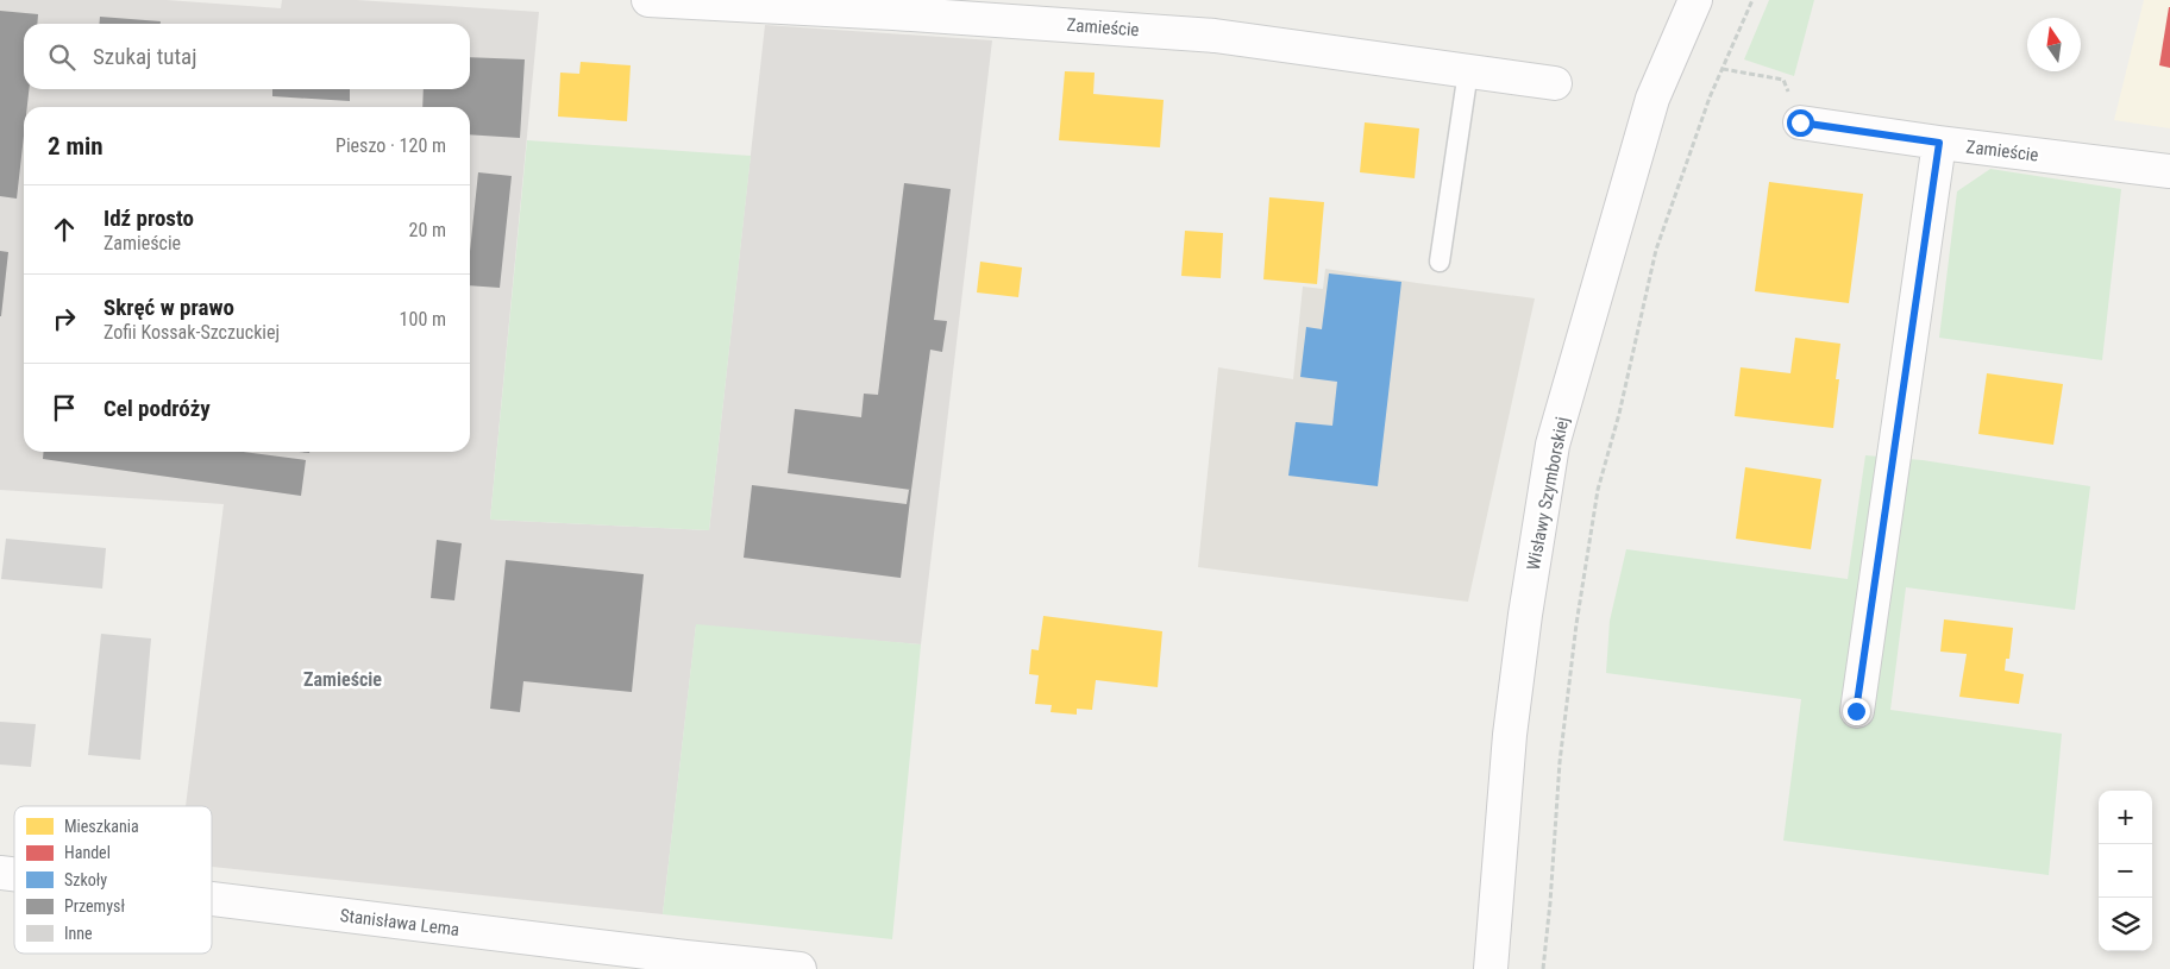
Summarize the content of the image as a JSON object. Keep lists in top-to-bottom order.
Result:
{
  "streets": {
    "street": ["Zamieście", "Wisławy Szymborskiej", "Stanisława Lema"]
  },
  "districts": ["Zamieście"],
  "legend": [
    "Mieszkania",
    "Handel",
    "Szkoły",
    "Przemysł",
    "Inne"
  ],
  "north": "top",
  "page": {
    "search": "Szukaj tutaj",
    "heading": ["2 min", "Pieszo · 120 m"],
    "list": [
      ["Idź prosto", "Zamieście", "20 m"],
      ["Skręć w prawo", "Zofii Kossak-Szczuckiej", "100 m"],
      "Cel podróży"
    ],
    "map_buttons": ["+", "−"]
  }
}
